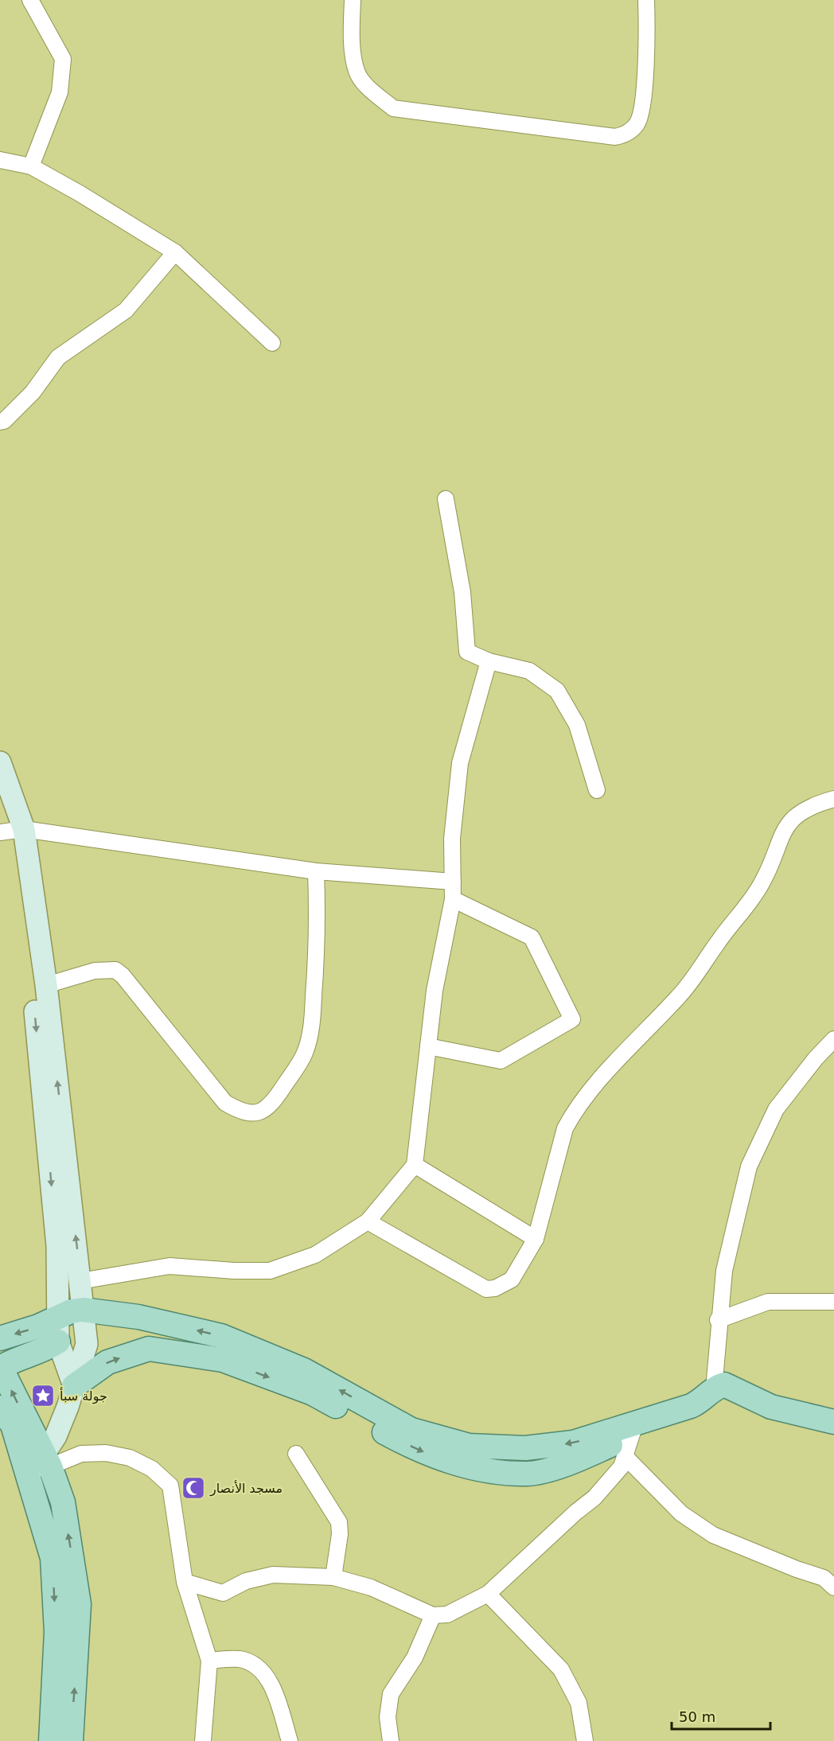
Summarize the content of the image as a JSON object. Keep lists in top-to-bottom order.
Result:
{
  "places": {
    "place": ["جولة سبأ"],
    "mosque": ["مسجد الأنصار"]
  },
  "scale_bar": "50 m"
}
